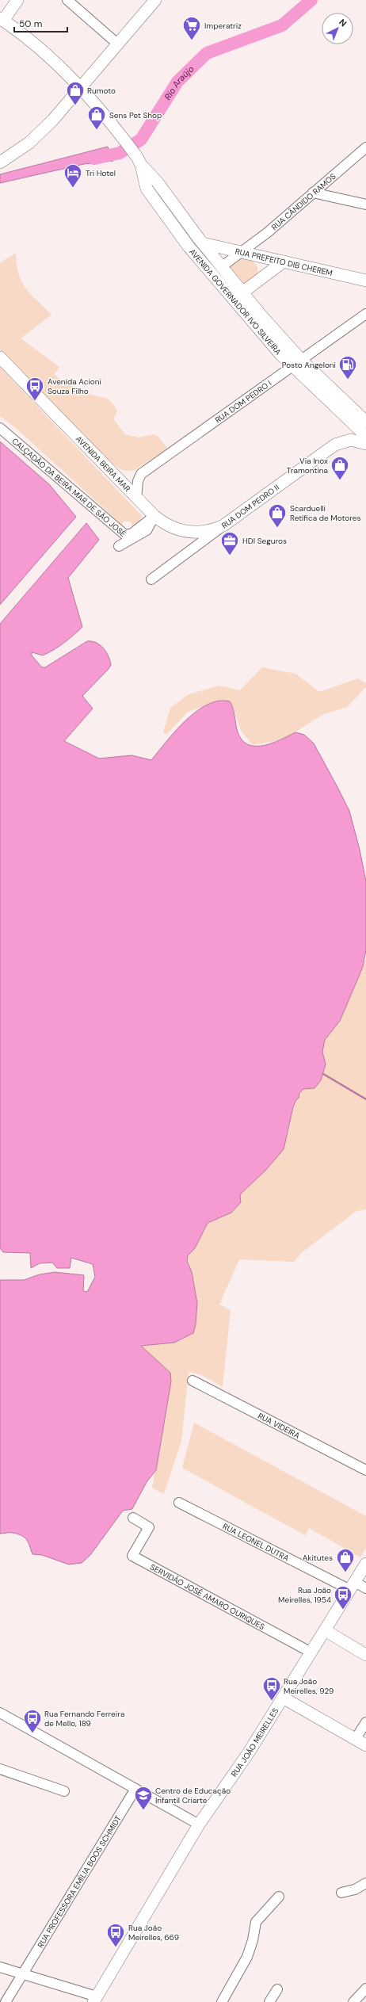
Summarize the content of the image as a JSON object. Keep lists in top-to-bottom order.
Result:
{
  "streets": {
    "main road": [
      "RUA PREFEITO DIB CHEREM",
      "AVENIDA GOVERNADOR IVO SILVEIRA",
      "AVENIDA BEIRA MAR",
      "RUA DOM PEDRO II",
      "RUA JOÃO MEIRELLES"
    ],
    "street": [
      "RUA CÂNDIDO RAMOS",
      "RUA DOM PEDRO I",
      "CALÇADÃO DA BEIRA MAR DE SÃO JOSÉ",
      "RUA VIDEIRA",
      "RUA LEONEL DUTRA",
      "SERVIDÃO JOSÉ AMARO OURIQUES",
      "RUA PROFESSORA EMÍLIA BOOS SCHMIDT"
    ]
  },
  "crossings": [
    ["RUA CÂNDIDO RAMOS", "RUA PREFEITO DIB CHEREM"],
    ["RUA CÂNDIDO RAMOS", "AVENIDA GOVERNADOR IVO SILVEIRA"],
    ["RUA PREFEITO DIB CHEREM", "AVENIDA GOVERNADOR IVO SILVEIRA"],
    ["AVENIDA GOVERNADOR IVO SILVEIRA", "RUA DOM PEDRO I"],
    ["RUA DOM PEDRO I", "AVENIDA BEIRA MAR"],
    ["AVENIDA BEIRA MAR", "CALÇADÃO DA BEIRA MAR DE SÃO JOSÉ"],
    ["AVENIDA BEIRA MAR", "RUA DOM PEDRO II"],
    ["RUA LEONEL DUTRA", "RUA JOÃO MEIRELLES"],
    ["SERVIDÃO JOSÉ AMARO OURIQUES", "RUA JOÃO MEIRELLES"]
  ],
  "water": ["Rio Araújo"],
  "places": {
    "supermarket": ["Imperatriz"],
    "shop": [
      "Rumoto",
      "Sens Pet Shop",
      "Via Inox Tramontina",
      "Scarduelli Retífica de Motores",
      "Akitutes"
    ],
    "hotel": ["Tri Hotel"],
    "fuel station": ["Posto Angeloni"],
    "bus stop": [
      "Avenida Acioni Souza Filho",
      "Rua João Meirelles, 1954",
      "Rua João Meirelles, 929",
      "Rua Fernando Ferreira de Mello, 189",
      "Rua João Meirelles, 669"
    ],
    "office": ["HDI Seguros"],
    "school or university": ["Centro de Educação Infantil Criarte"]
  },
  "scale_bar": "50 m",
  "north": "top right"
}
